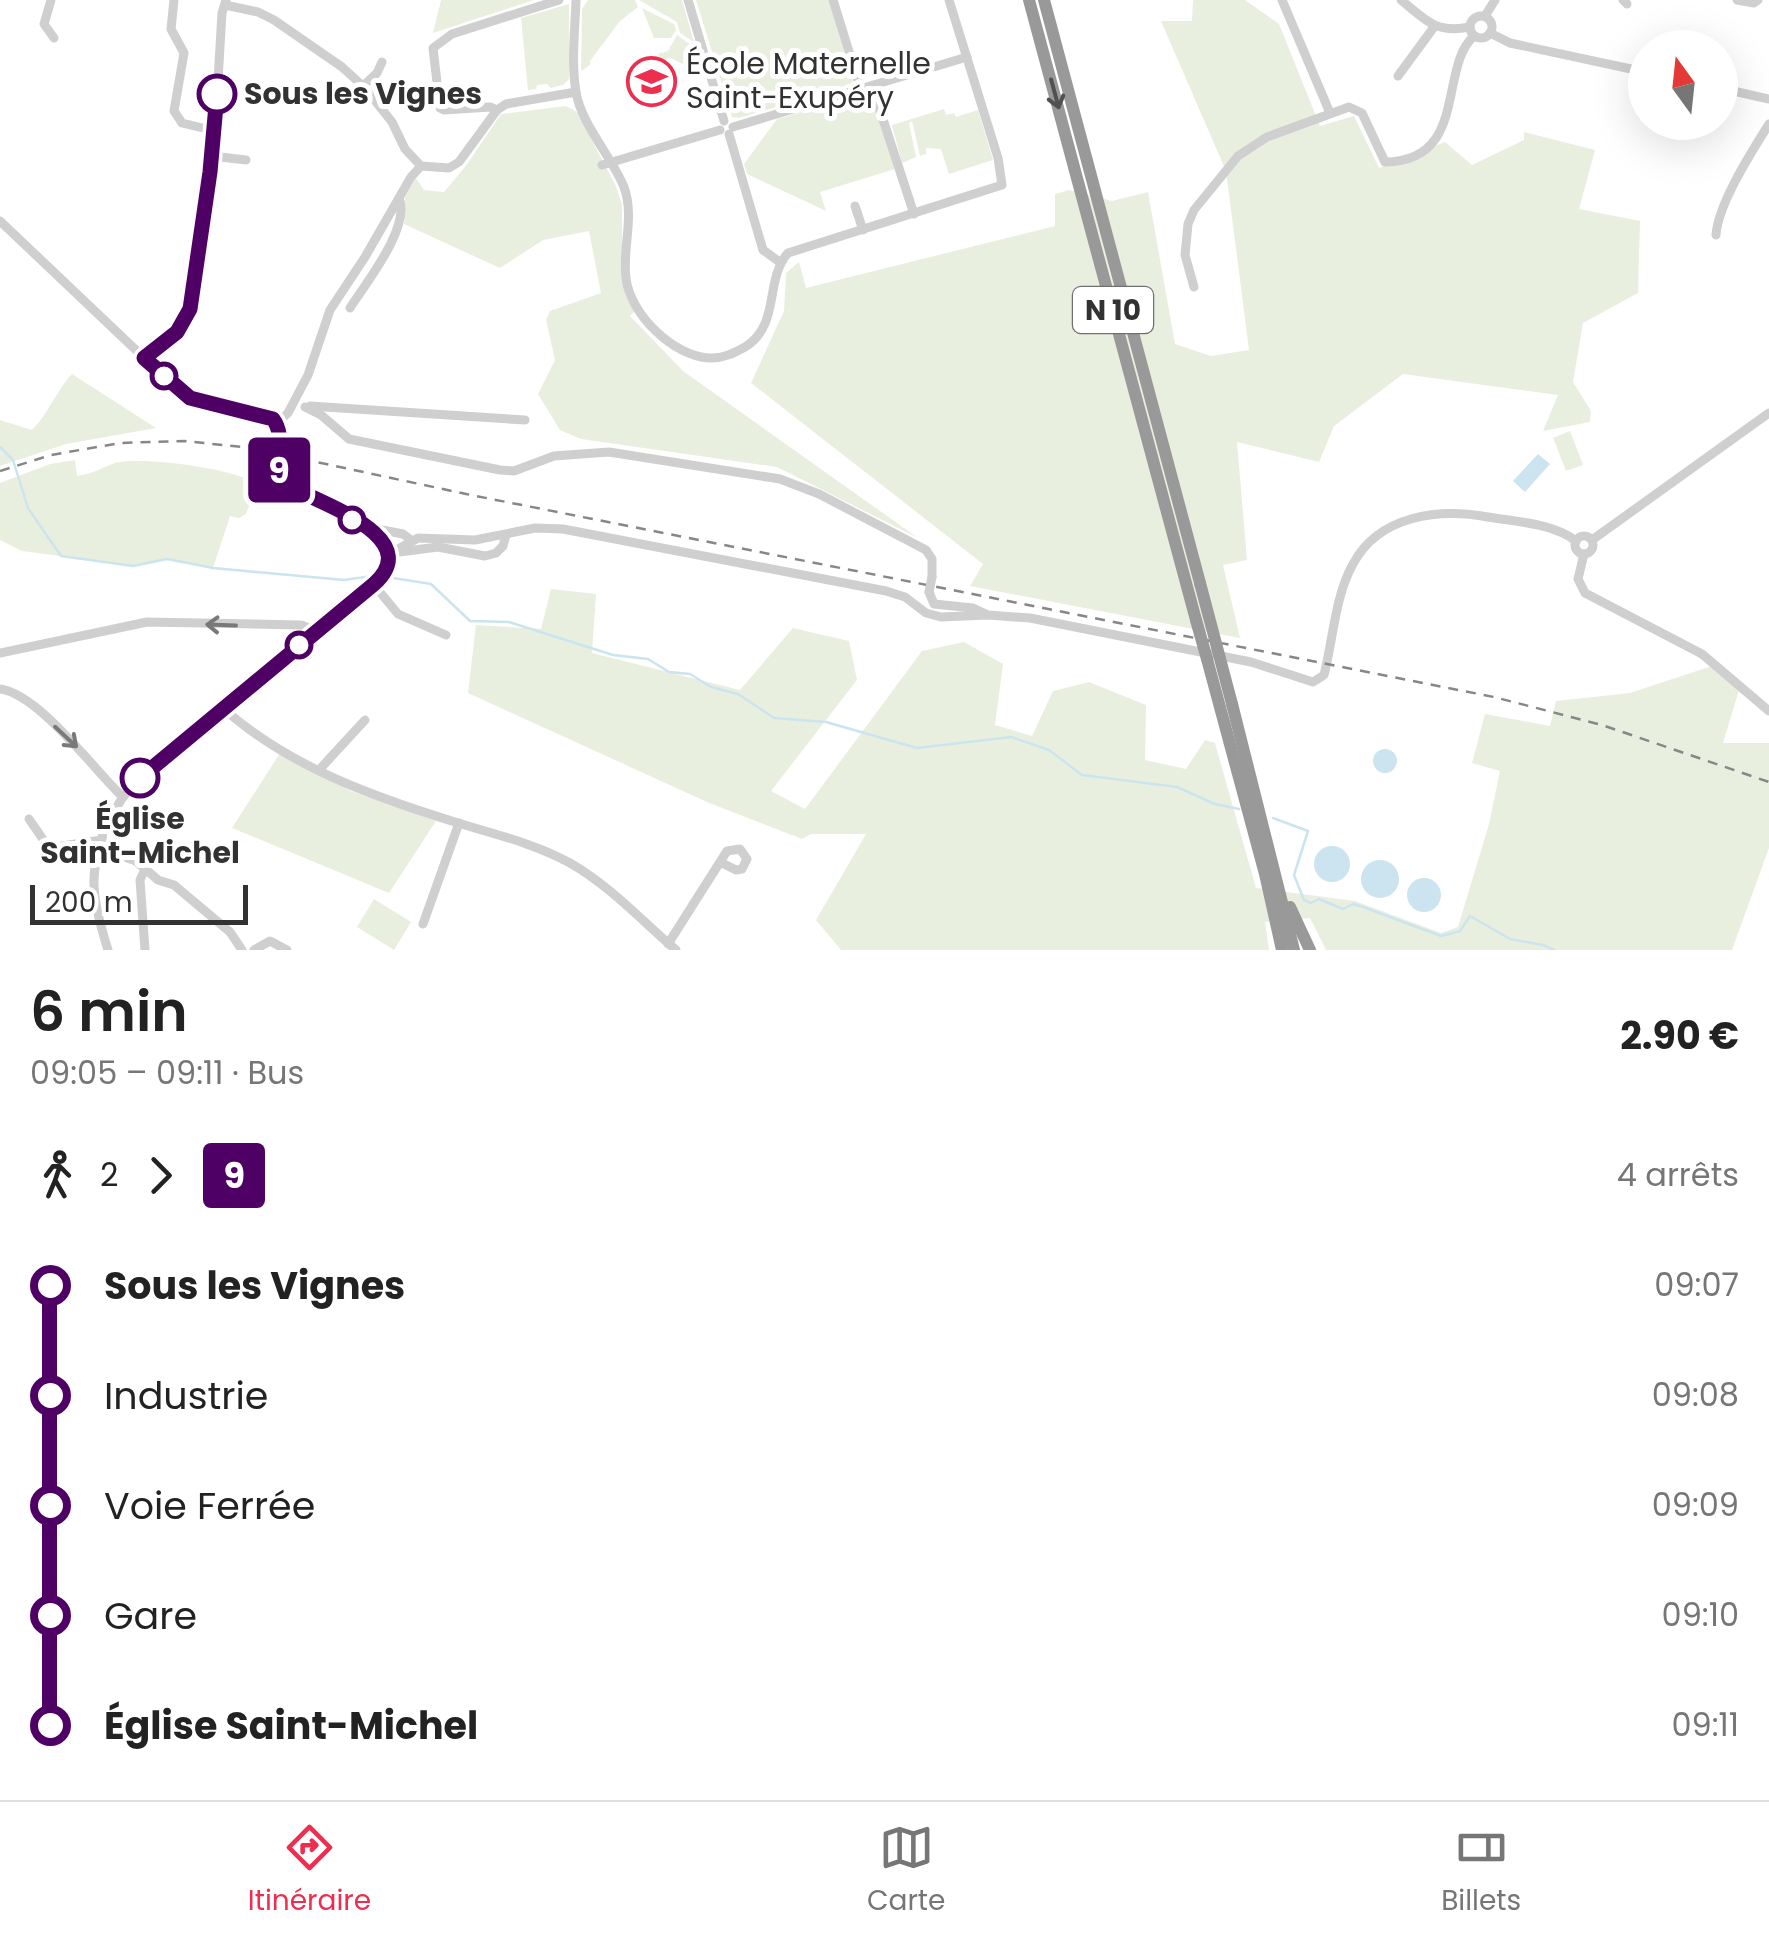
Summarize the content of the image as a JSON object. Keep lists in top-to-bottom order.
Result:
{
  "streets": {
    "highway": ["N 10"]
  },
  "places": {
    "school or university": ["École Maternelle Saint-Exupéry"],
    "other": ["Sous les Vignes", "Église Saint-Michel"]
  },
  "lines": ["bus line 9"],
  "scale_bar": "200 m",
  "north": "top",
  "page": {
    "on_map": "9",
    "scale": "200 m",
    "heading": ["6 min", "09:05 – 09:11 · Bus", "2.90 €"],
    "legs": ["2", "9", "4 arrêts"],
    "list": [
      {
        "name": "Sous les Vignes",
        "value": "09:07"
      },
      {
        "name": "Industrie",
        "value": "09:08"
      },
      {
        "name": "Voie Ferrée",
        "value": "09:09"
      },
      {
        "name": "Gare",
        "value": "09:10"
      },
      {
        "name": "Église Saint-Michel",
        "value": "09:11"
      }
    ],
    "tabs": ["Itinéraire", "Carte", "Billets"]
  }
}
